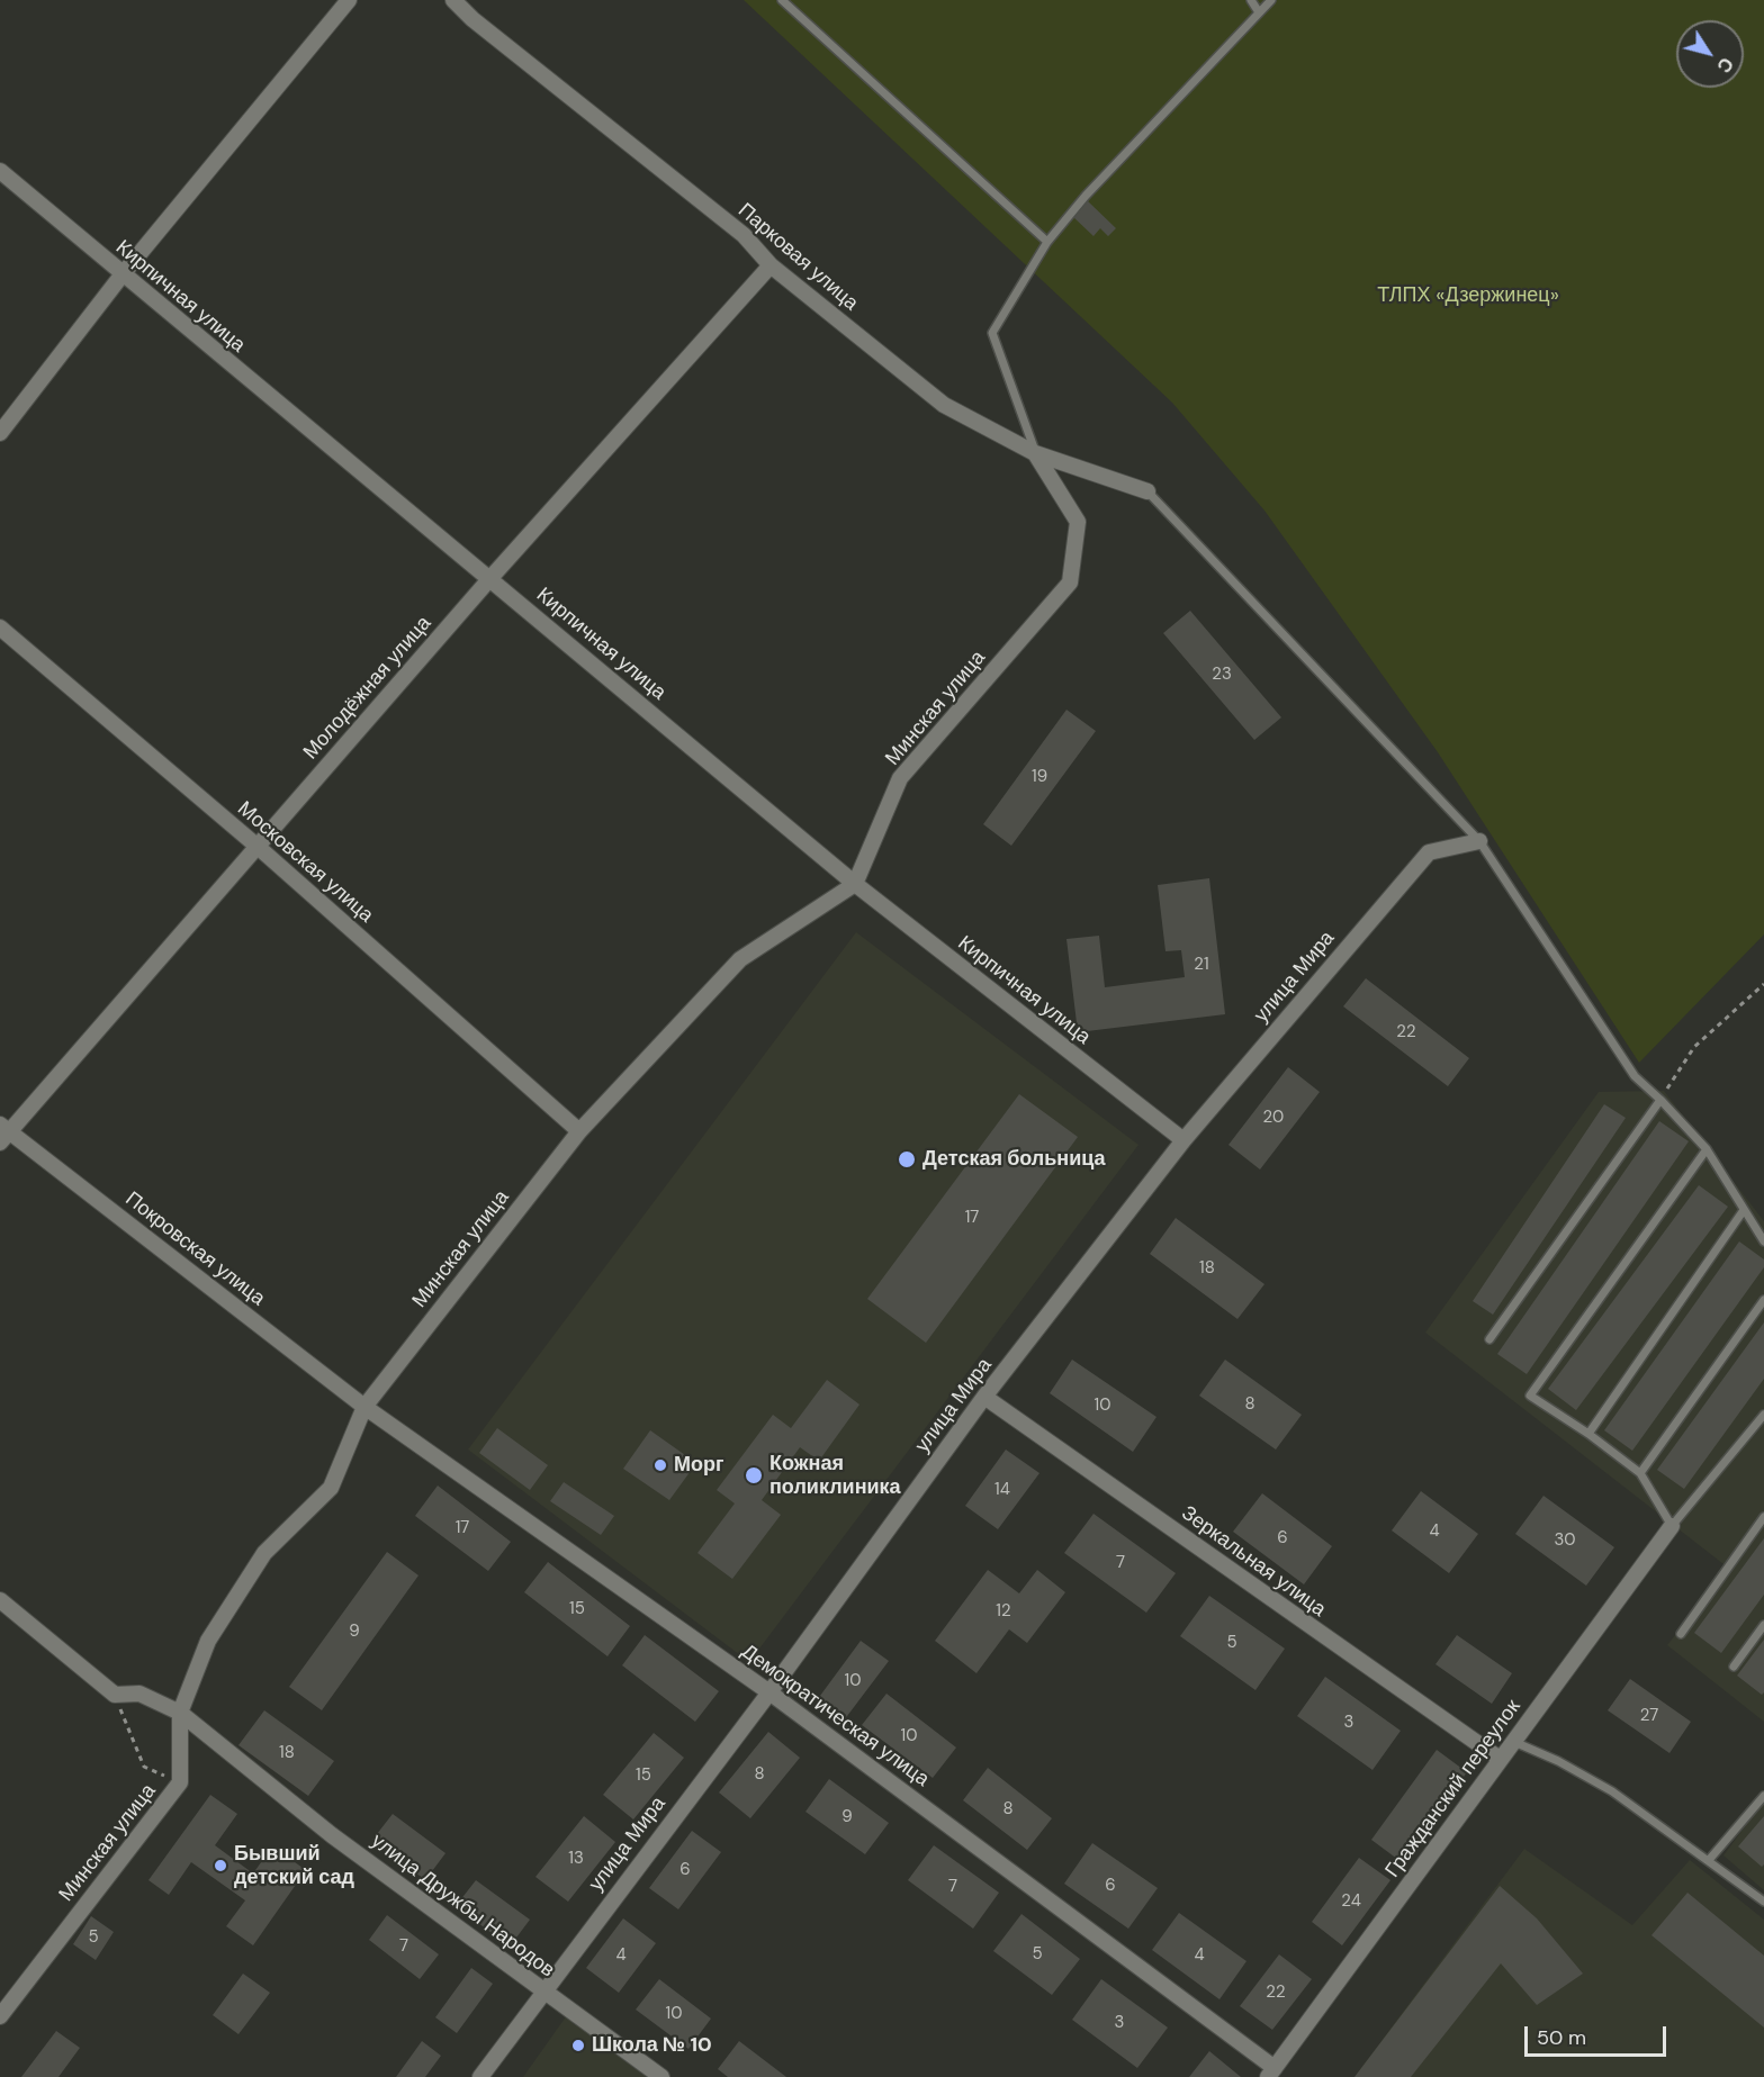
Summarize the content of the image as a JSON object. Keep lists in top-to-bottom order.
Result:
{
  "streets": {
    "street": [
      "Парковая улица",
      "Кирпичная улица",
      "Молодёжная улица",
      "Минская улица",
      "Московская улица",
      "улица Мира",
      "Покровская улица",
      "Зеркальная улица",
      "Демократическая улица",
      "Гражданский переулок",
      "улица Дружбы Народов"
    ]
  },
  "crossings": [
    ["Парковая улица", "Молодёжная улица"],
    ["Парковая улица", "Минская улица"],
    ["Кирпичная улица", "Молодёжная улица"],
    ["Кирпичная улица", "Минская улица"],
    ["Кирпичная улица", "улица Мира"],
    ["Молодёжная улица", "Московская улица"],
    ["Молодёжная улица", "Покровская улица"],
    ["Минская улица", "Московская улица"],
    ["Минская улица", "Покровская улица"],
    ["Минская улица", "Демократическая улица"],
    ["Минская улица", "улица Дружбы Народов"],
    ["улица Мира", "Зеркальная улица"],
    ["улица Мира", "Демократическая улица"],
    ["улица Мира", "улица Дружбы Народов"],
    ["Покровская улица", "Демократическая улица"],
    ["Зеркальная улица", "Гражданский переулок"],
    ["Демократическая улица", "Гражданский переулок"]
  ],
  "parks": ["ТЛПХ «Дзержинец»"],
  "places": [
    "Детская больница",
    "Морг",
    "Кожная поликлиника",
    "Бывший детский сад",
    "Школа № 10"
  ],
  "house_numbers": [
    "23",
    "19",
    "21",
    "22",
    "20",
    "17",
    "18",
    "8",
    "10",
    "14",
    "17",
    "4",
    "6",
    "30",
    "7",
    "15",
    "12",
    "9",
    "5",
    "10",
    "27",
    "3",
    "10",
    "18",
    "8",
    "15",
    "8",
    "9",
    "13",
    "6",
    "6",
    "7",
    "24",
    "5",
    "7",
    "5",
    "4",
    "4",
    "22",
    "10",
    "3"
  ],
  "scale_bar": "50 m",
  "north": "bottom right"
}
